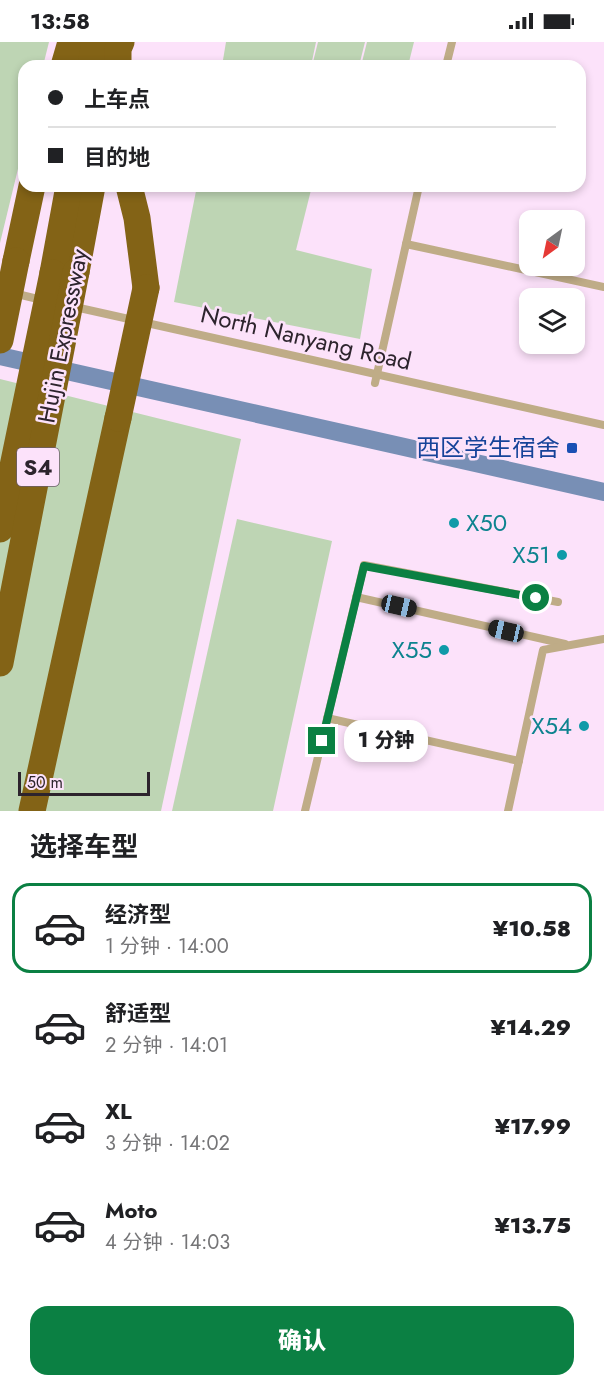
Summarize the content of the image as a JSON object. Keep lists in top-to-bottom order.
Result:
{
  "streets": {
    "highway": ["Hujin Expressway", "S4"],
    "lane": ["North Nanyang Road"]
  },
  "places": {
    "transit": ["西区学生宿舍"],
    "other": [
      "X50",
      "X51",
      "X55",
      "X54"
    ]
  },
  "scale_bar": "50 m",
  "north": "bottom left",
  "page": {
    "status": "13:58",
    "banner": ["上车点", "目的地"],
    "bubble": "1 分钟",
    "scale": "50 m",
    "heading": "选择车型",
    "list": [
      {
        "name": "经济型",
        "note": "1 分钟 · 14:00",
        "value": "¥10.58"
      },
      {
        "name": "舒适型",
        "note": "2 分钟 · 14:01",
        "value": "¥14.29"
      },
      {
        "name": "XL",
        "note": "3 分钟 · 14:02",
        "value": "¥17.99"
      },
      {
        "name": "Moto",
        "note": "4 分钟 · 14:03",
        "value": "¥13.75"
      }
    ],
    "buttons": "确认"
  }
}
